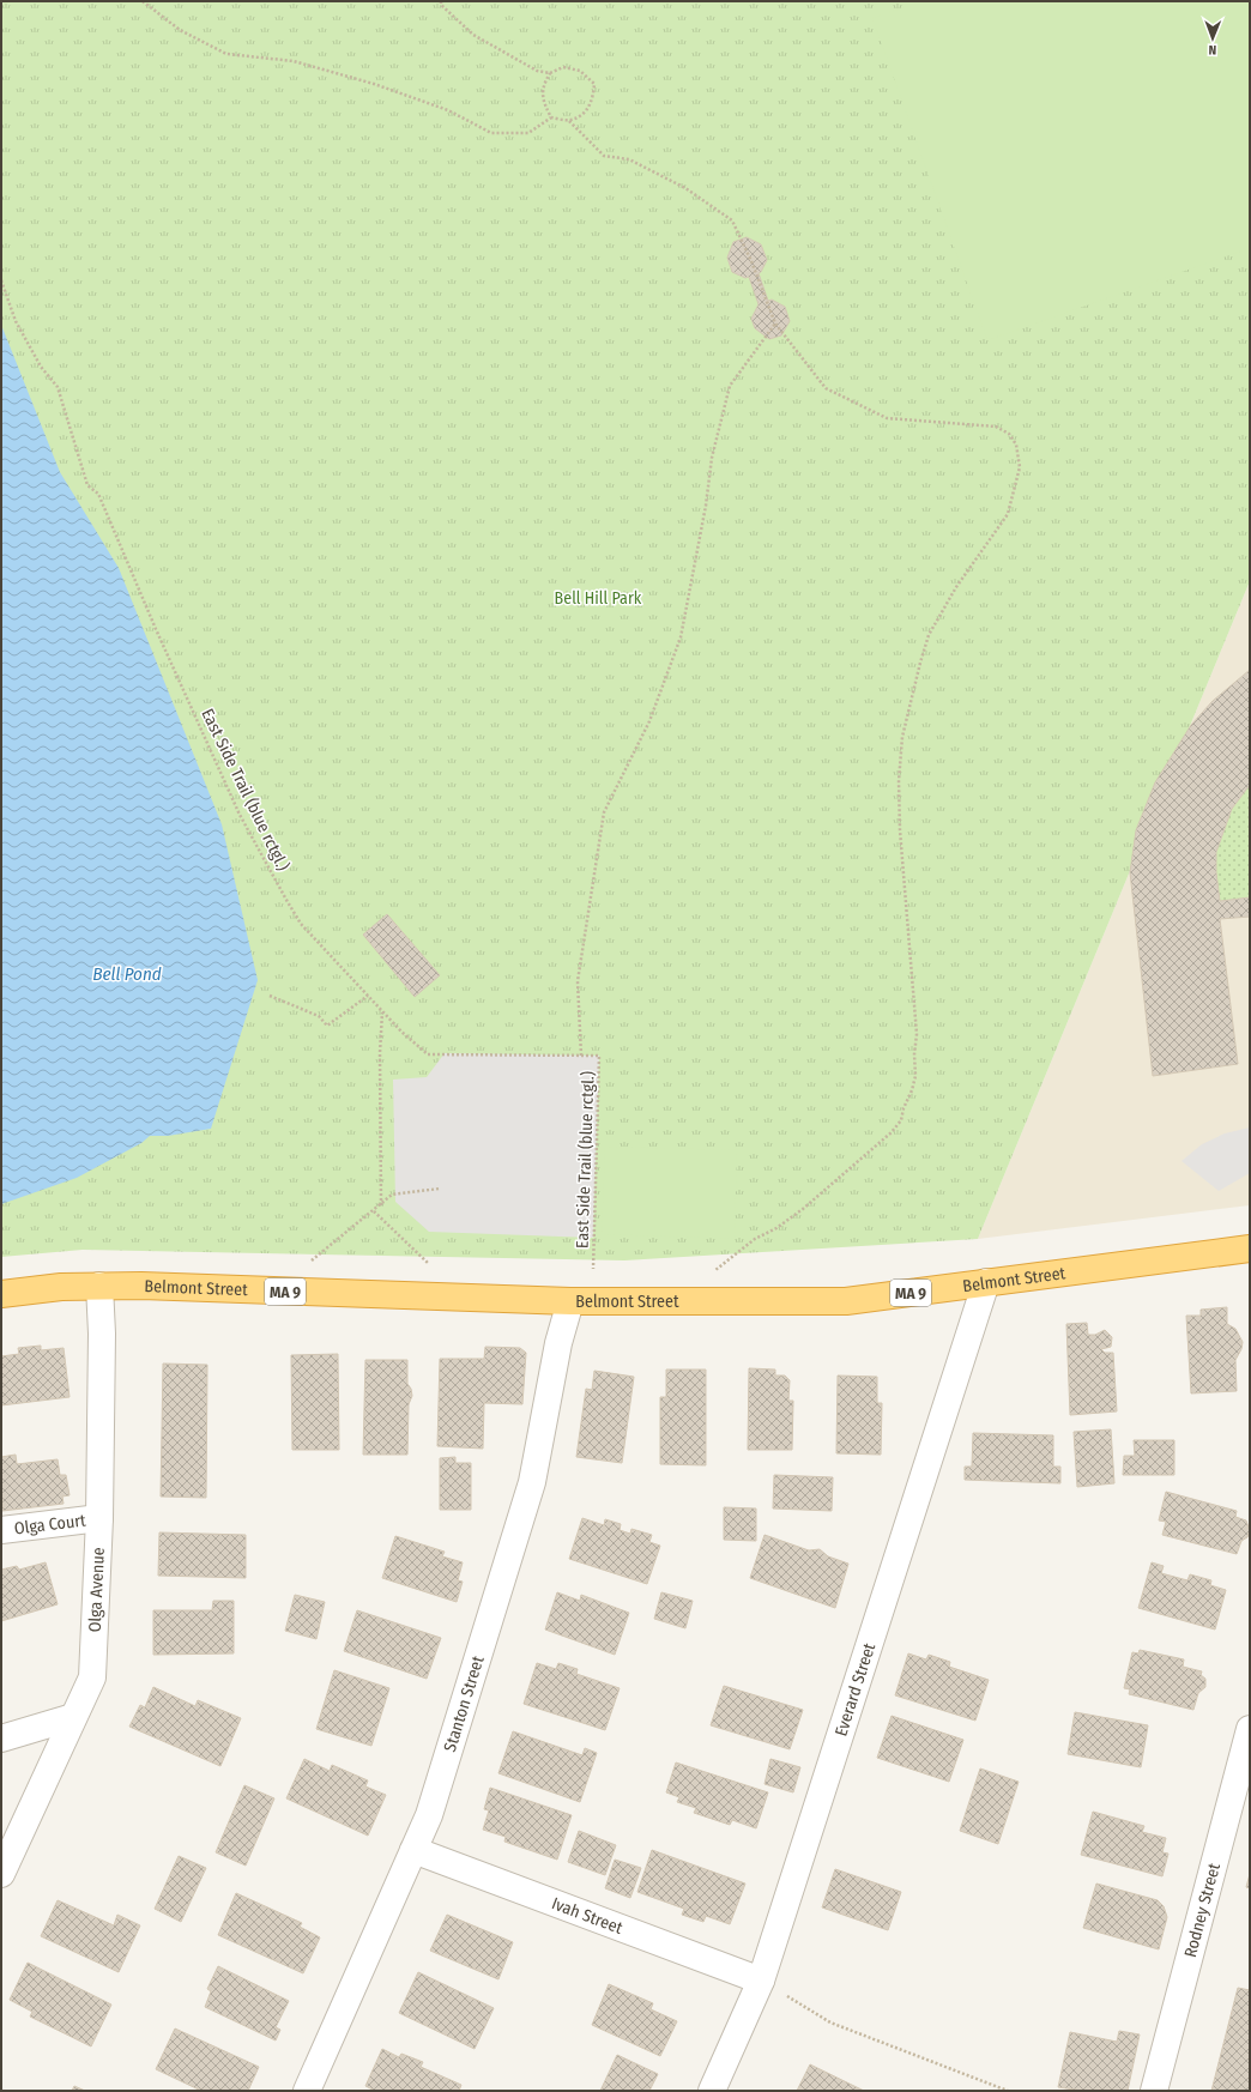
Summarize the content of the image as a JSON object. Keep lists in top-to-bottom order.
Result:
{
  "streets": {
    "highway": ["Belmont Street", "MA 9"],
    "street": [
      "Olga Court",
      "Olga Avenue",
      "Everard Street",
      "Stanton Street",
      "Rodney Street",
      "Ivah Street"
    ],
    "path": ["East Side Trail (blue rctgl.)"]
  },
  "crossings": [
    ["Belmont Street", "Olga Avenue"],
    ["Belmont Street", "Everard Street"],
    ["Belmont Street", "Stanton Street"],
    ["Olga Court", "Olga Avenue"],
    ["Everard Street", "Ivah Street"],
    ["Stanton Street", "Ivah Street"]
  ],
  "water": ["Bell Pond"],
  "parks": ["Bell Hill Park"],
  "north": "bottom"
}
